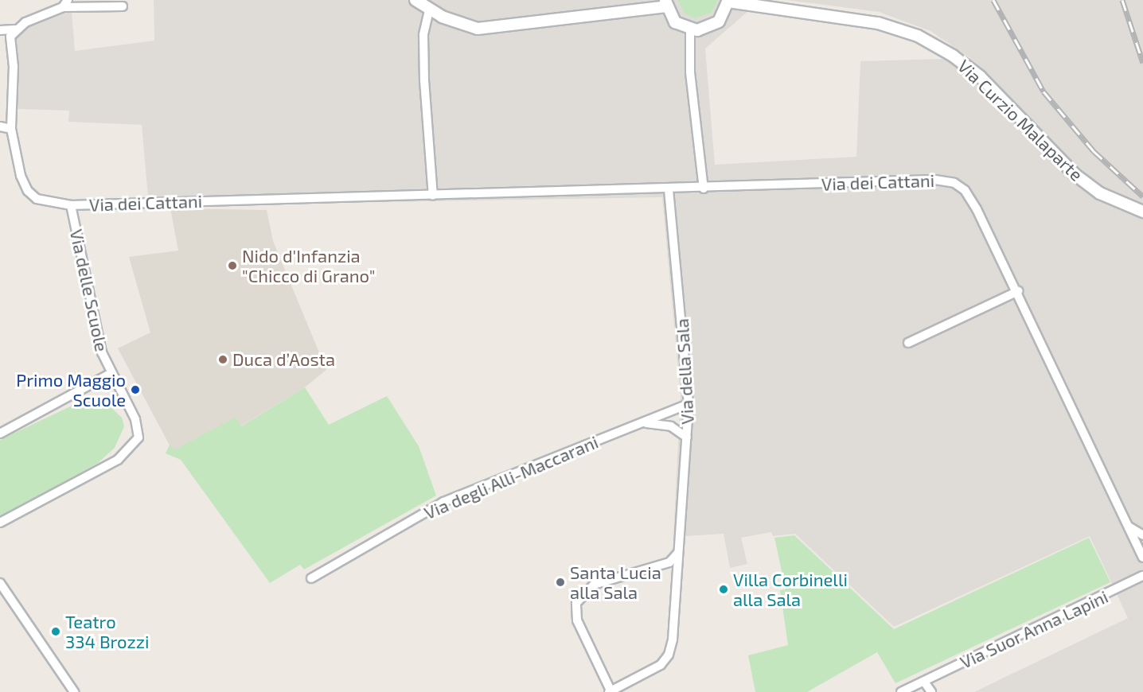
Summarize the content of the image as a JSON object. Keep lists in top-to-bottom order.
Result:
{
  "streets": {
    "street": [
      "Via Curzio Malaparte",
      "Via dei Cattani",
      "Via delle Scuole",
      "Via della Sala",
      "Via degli Alli-Maccarani",
      "Via Suor Anna Lapini"
    ]
  },
  "crossings": [
    ["Via dei Cattani", "Via delle Scuole"],
    ["Via dei Cattani", "Via della Sala"],
    ["Via della Sala", "Via degli Alli-Maccarani"]
  ],
  "places": [
    "Nido d'Infanzia \"Chicco di Grano\"",
    "Duca d’Aosta",
    "Primo Maggio Scuole",
    "Santa Lucia alla Sala",
    "Villa Corbinelli alla Sala",
    "Teatro 334 Brozzi"
  ]
}
